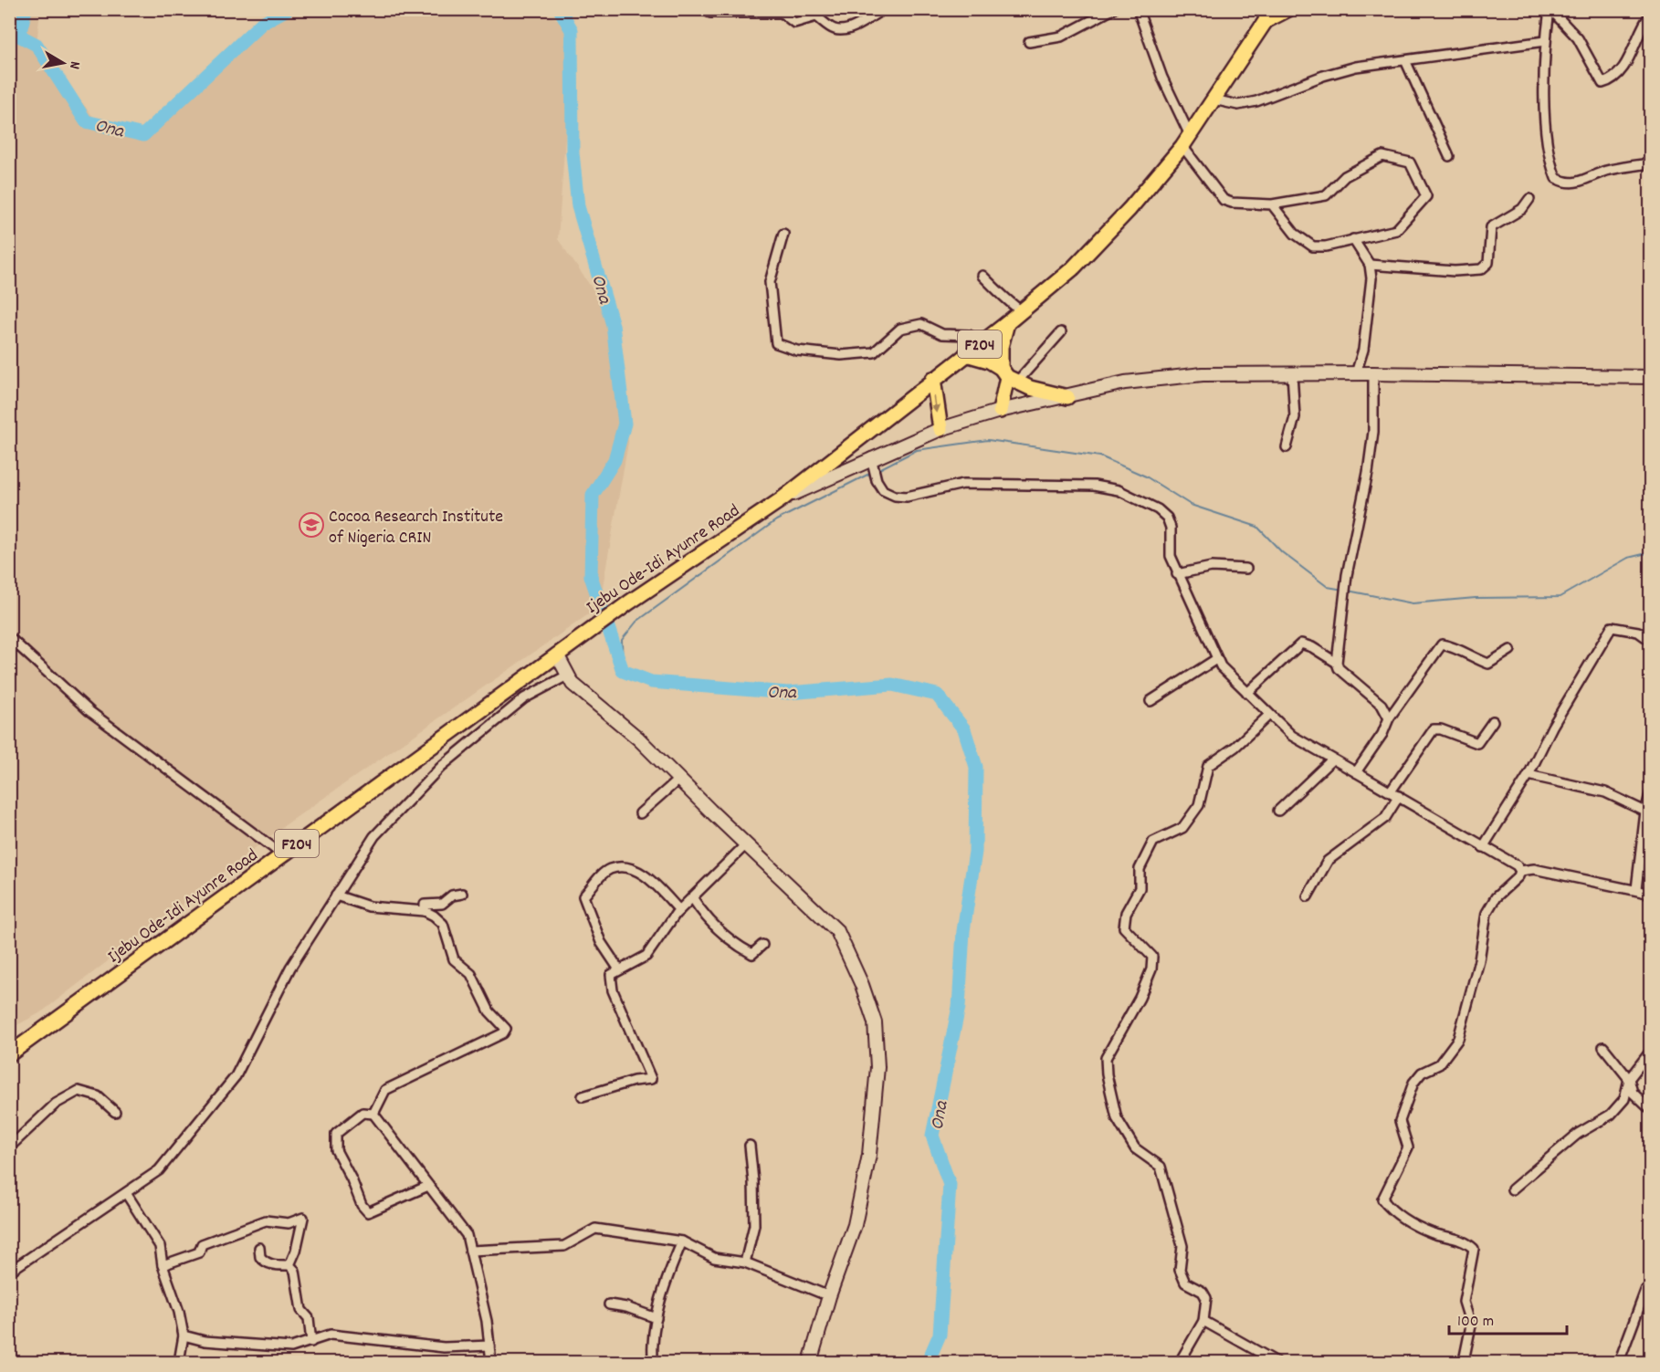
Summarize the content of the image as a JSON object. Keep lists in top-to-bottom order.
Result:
{
  "streets": {
    "main road": ["F204", "Ijebu Ode-Idi Ayunre Road"]
  },
  "crossings": [
    ["F204", "Ijebu Ode-Idi Ayunre Road"]
  ],
  "water": ["Ona"],
  "places": {
    "school or university": ["Cocoa Research Institute of Nigeria CRIN"]
  },
  "scale_bar": "100 m",
  "north": "right"
}
